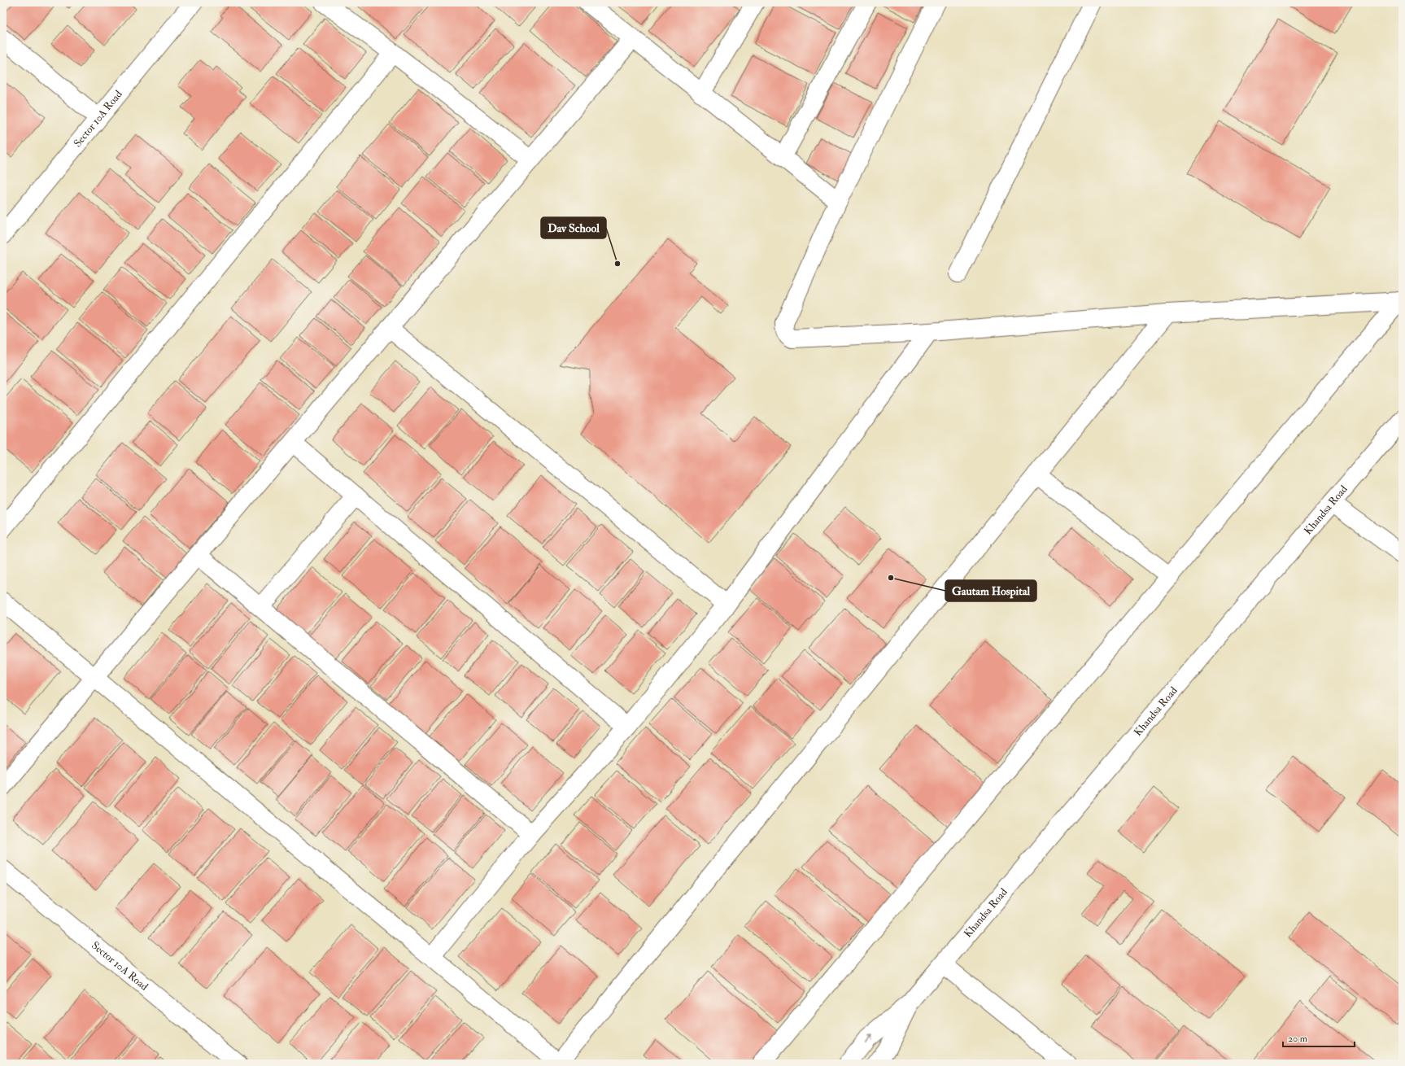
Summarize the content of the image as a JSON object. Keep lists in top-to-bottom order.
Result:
{
  "streets": {
    "street": ["Sector 10A Road", "Khandsa Road"]
  },
  "places": ["Dav School", "Gautam Hospital"],
  "scale_bar": "20 m"
}
